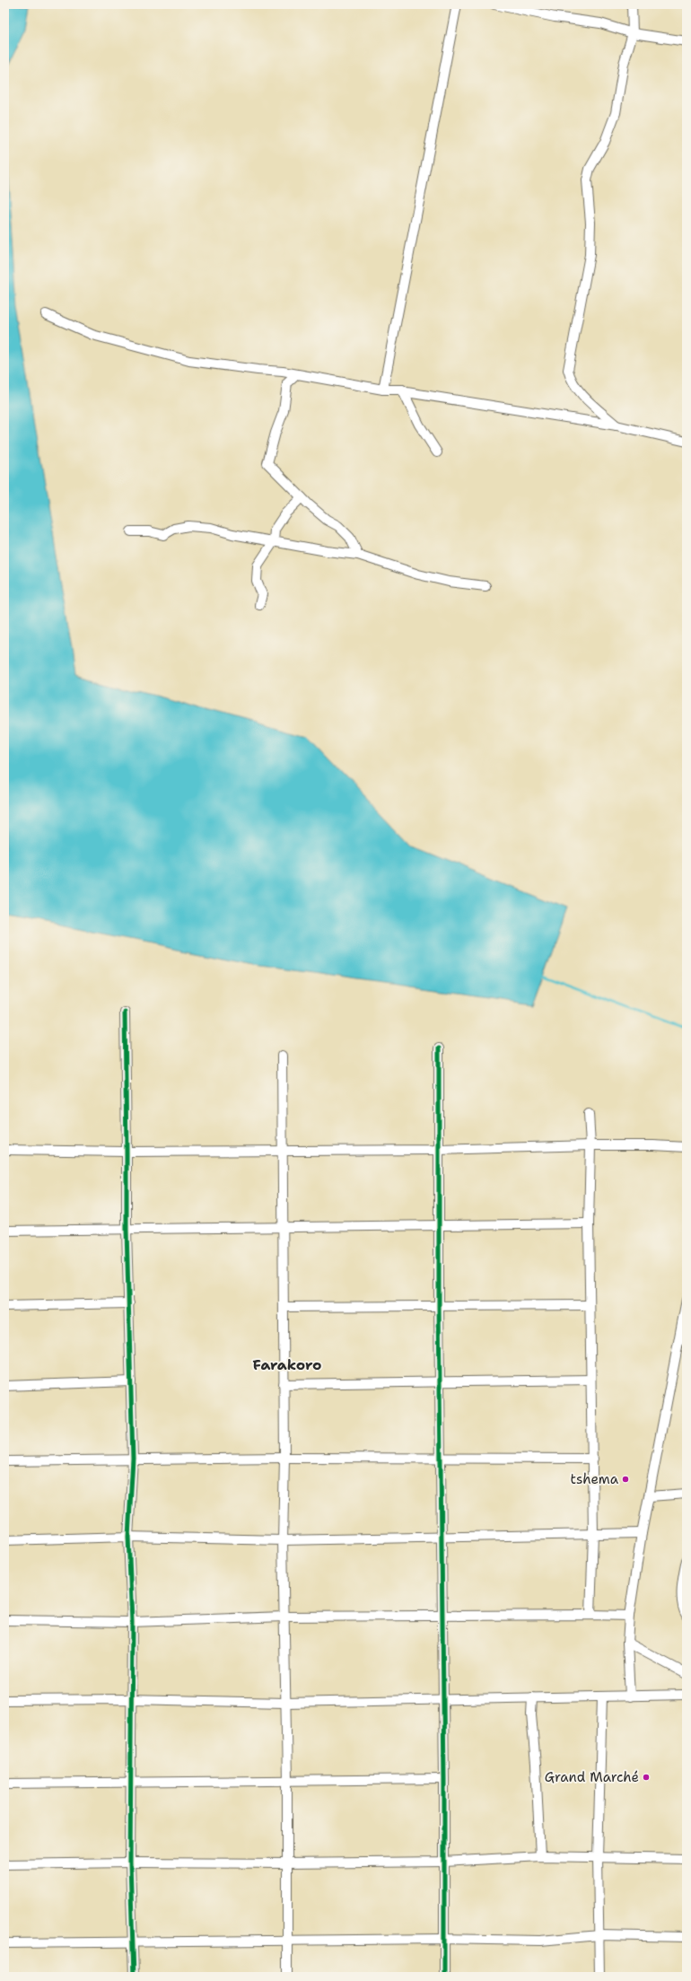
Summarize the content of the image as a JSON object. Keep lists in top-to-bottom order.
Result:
{
  "districts": ["Farakoro"],
  "places": ["tshema", "Grand Marché"]
}
